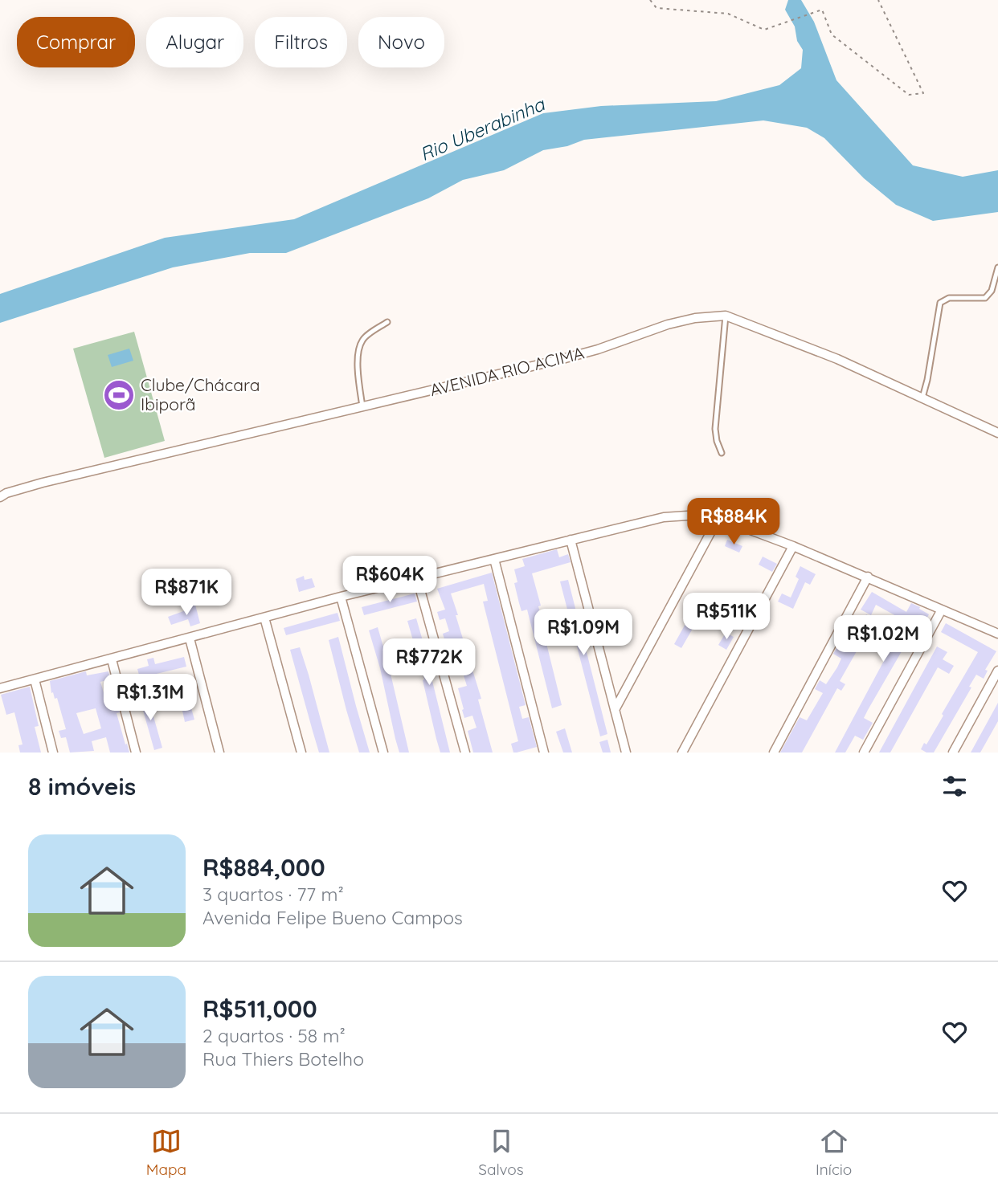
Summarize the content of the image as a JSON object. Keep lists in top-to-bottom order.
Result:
{
  "streets": {
    "street": ["AVENIDA RIO ACIMA"]
  },
  "water": ["Rio Uberabinha"],
  "places": {
    "sports": ["Clube/Chácara Ibiporã"]
  },
  "page": {
    "chip": [
      "Comprar",
      "Alugar",
      "Filtros",
      "Novo"
    ],
    "price": [
      "R$884K",
      "R$604K",
      "R$871K",
      "R$511K",
      "R$1.09M",
      "R$1.02M",
      "R$772K",
      "R$1.31M"
    ],
    "heading": "8 imóveis",
    "list": [
      {
        "name": "R$884,000",
        "note": "3 quartos · 77 m² · Avenida Felipe Bueno Campos"
      },
      {
        "name": "R$511,000",
        "note": "2 quartos · 58 m² · Rua Thiers Botelho"
      }
    ],
    "tabs": ["Mapa", "Salvos", "Início"]
  }
}
